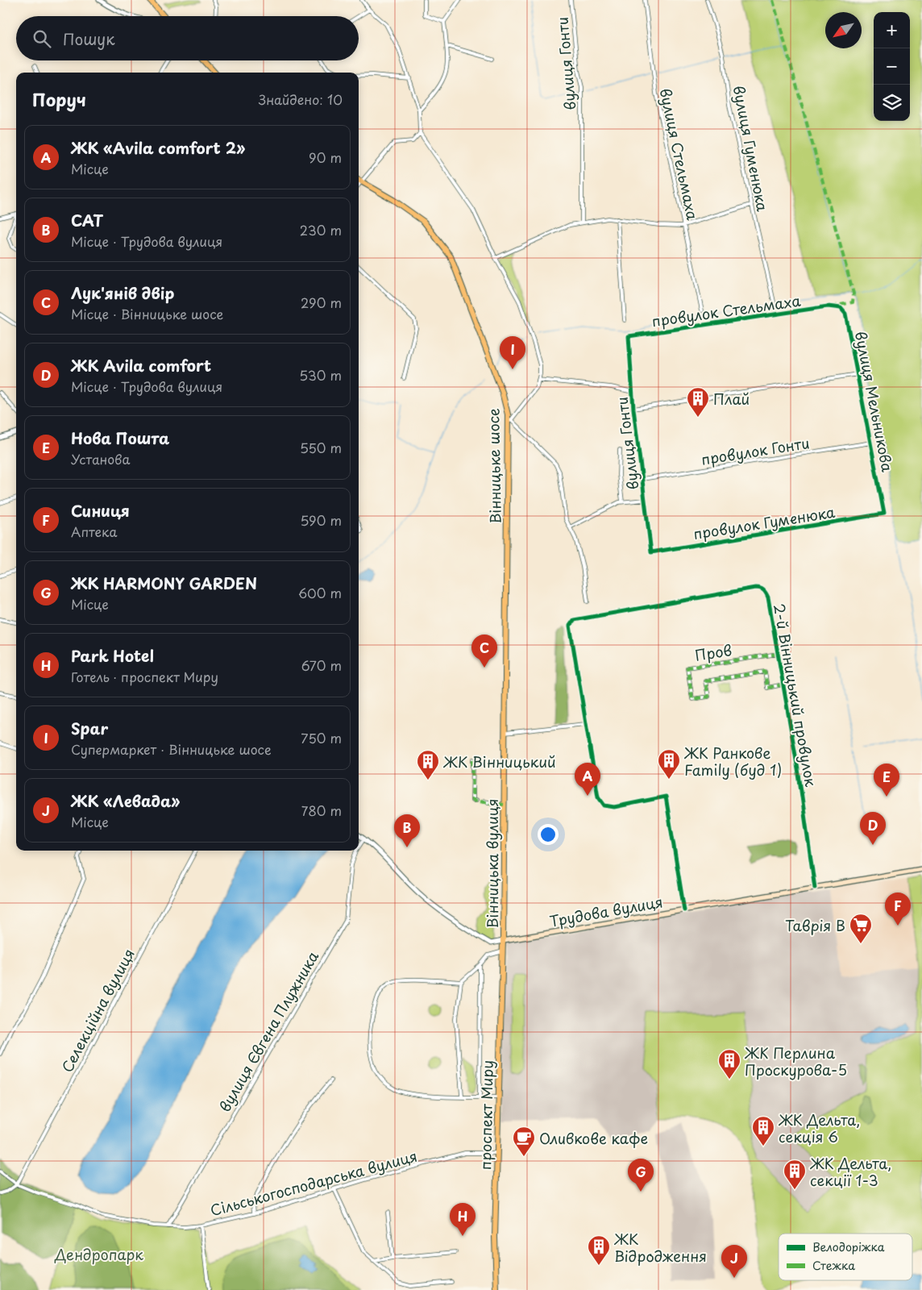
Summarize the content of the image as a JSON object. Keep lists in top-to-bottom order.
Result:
{
  "streets": {
    "main road": [
      "Вінницьке шосе",
      "Вінницька вулиця",
      "Трудова вулиця",
      "проспект Миру"
    ],
    "street": [
      "вулиця Гонти",
      "вулиця Гуменюка",
      "вулиця Стельмаха",
      "провулок Стельмаха",
      "вулиця Мельникова",
      "провулок Гонти",
      "провулок Гуменюка",
      "Пров",
      "2-й Вінницький провулок",
      "Селекційна вулиця",
      "вулиця Євгена Плужника",
      "Сільськогосподарська вулиця"
    ]
  },
  "crossings": [
    ["вулиця Гонти", "провулок Стельмаха"],
    ["вулиця Гонти", "провулок Гонти"],
    ["вулиця Гонти", "провулок Гуменюка"],
    ["провулок Стельмаха", "вулиця Мельникова"],
    ["вулиця Мельникова", "провулок Гонти"],
    ["вулиця Мельникова", "провулок Гуменюка"],
    ["Вінницьке шосе", "Вінницька вулиця"],
    ["Пров", "2-й Вінницький провулок"],
    ["2-й Вінницький провулок", "Трудова вулиця"],
    ["Вінницька вулиця", "Трудова вулиця"],
    ["Вінницька вулиця", "проспект Миру"],
    ["Трудова вулиця", "вулиця Євгена Плужника"],
    ["Трудова вулиця", "проспект Миру"],
    ["Селекційна вулиця", "Сільськогосподарська вулиця"],
    ["вулиця Євгена Плужника", "Сільськогосподарська вулиця"],
    ["проспект Миру", "Сільськогосподарська вулиця"]
  ],
  "parks": ["Дендропарк"],
  "places": {
    "building": [
      "Плай",
      "ЖК Ранкове Family (буд 1)",
      "ЖК Вінницький",
      "ЖК Перлина Проскурова-5",
      "ЖК Дельта, секція 6",
      "ЖК Дельта, секції 1-3",
      "ЖК Відродження"
    ],
    "supermarket": ["Таврія В"],
    "cafe": ["Оливкове кафе"]
  },
  "legend": ["Велодоріжка", "Стежка"],
  "north": "bottom left",
  "page": {
    "map_buttons": ["+", "−"],
    "search": "Пошук",
    "heading": ["Поруч", "Знайдено: 10"],
    "list": [
      {
        "mark": "A",
        "name": "ЖК «Avila comfort 2»",
        "note": "Місце",
        "value": "90 m"
      },
      {
        "mark": "B",
        "name": "САТ",
        "note": "Місце · Трудова вулиця",
        "value": "230 m"
      },
      {
        "mark": "C",
        "name": "Лук'янів двір",
        "note": "Місце · Вінницьке шосе",
        "value": "290 m"
      },
      {
        "mark": "D",
        "name": "ЖК Avila comfort",
        "note": "Місце · Трудова вулиця",
        "value": "530 m"
      },
      {
        "mark": "E",
        "name": "Нова Пошта",
        "note": "Установа",
        "value": "550 m"
      },
      {
        "mark": "F",
        "name": "Синиця",
        "note": "Аптека",
        "value": "590 m"
      },
      {
        "mark": "G",
        "name": "ЖК HARMONY GARDEN",
        "note": "Місце",
        "value": "600 m"
      },
      {
        "mark": "H",
        "name": "Park Hotel",
        "note": "Готель · проспект Миру",
        "value": "670 m"
      },
      {
        "mark": "I",
        "name": "Spar",
        "note": "Супермаркет · Вінницьке шосе",
        "value": "750 m"
      },
      {
        "mark": "J",
        "name": "ЖК «Левада»",
        "note": "Місце",
        "value": "780 m"
      }
    ],
    "pins": [
      "I",
      "C",
      "A",
      "E",
      "D",
      "B",
      "F",
      "G",
      "H",
      "J"
    ]
  }
}
